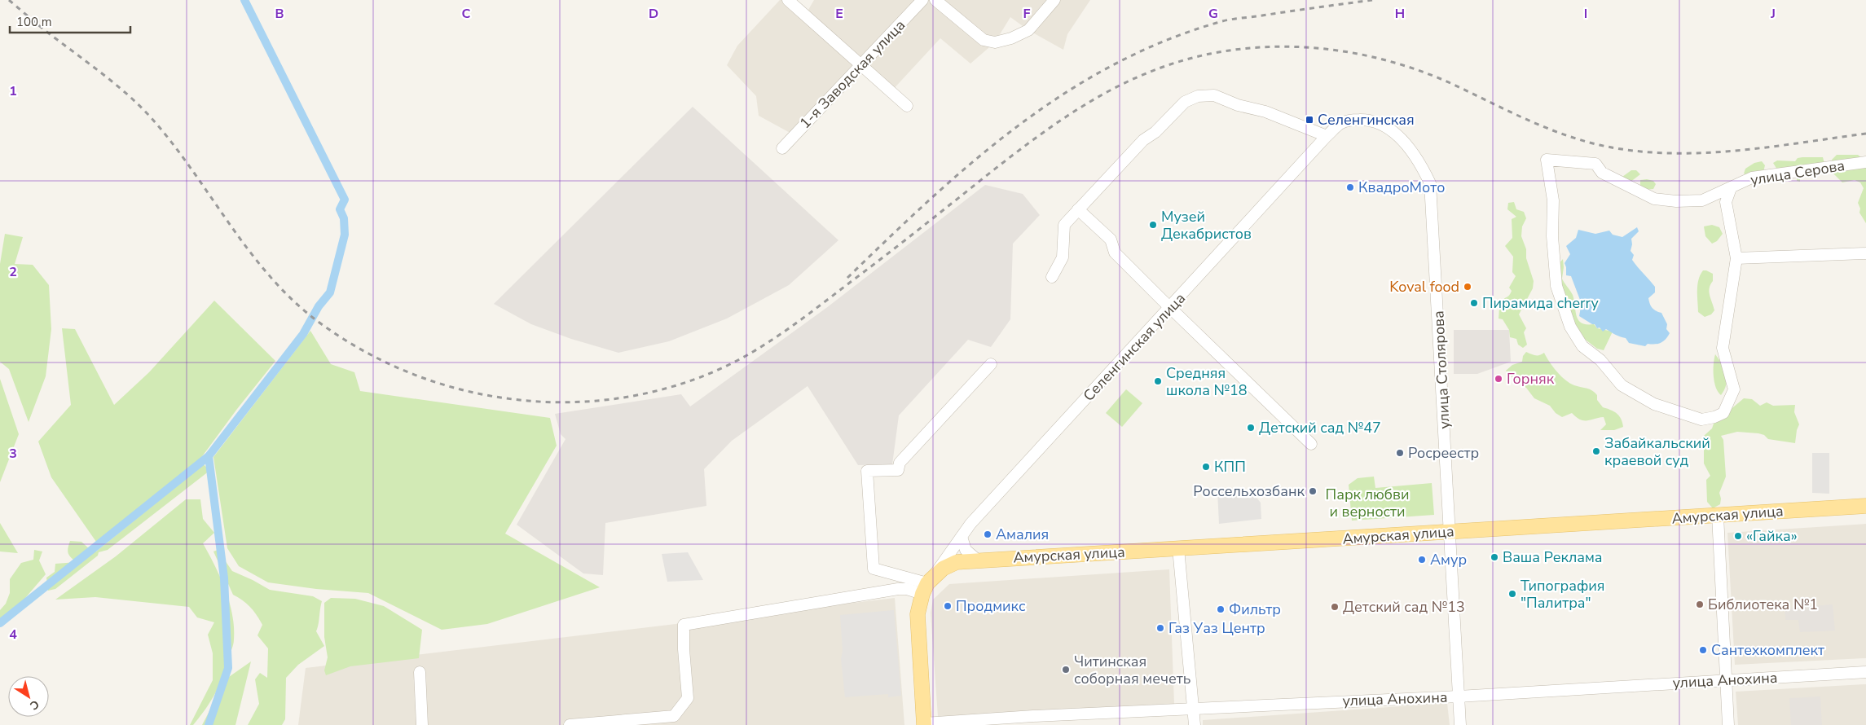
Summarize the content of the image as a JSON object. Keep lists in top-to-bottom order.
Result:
{
  "streets": {
    "main road": ["Амурская улица"],
    "street": [
      "1-я Заводская улица",
      "улица Серова",
      "Селенгинская улица",
      "улица Столярова",
      "улица Анохина"
    ]
  },
  "crossings": [
    ["Селенгинская улица", "улица Столярова"],
    ["Селенгинская улица", "Амурская улица"],
    ["улица Столярова", "Амурская улица"],
    ["улица Столярова", "улица Анохина"]
  ],
  "parks": ["Парк любви и верности"],
  "places": {
    "transit": ["Селенгинская"],
    "other": [
      "КвадроМото",
      "Музей Декабристов",
      "Koval food",
      "Пирамида cherry",
      "Горняк",
      "Средняя школа №18",
      "Детский сад №47",
      "Забайкальский краевой суд",
      "Росреестр",
      "КПП",
      "Россельхозбанк",
      "Амалия",
      "«Гайка»",
      "Ваша Реклама",
      "Амур",
      "Типография \"Палитра\"",
      "Библиотека №1",
      "Продмикс",
      "Детский сад №13",
      "Фильтр",
      "Газ Уаз Центр",
      "Сантехкомплект",
      "Читинская соборная мечеть"
    ]
  },
  "scale_bar": "100 m",
  "north": "bottom right",
  "grid": {
    "columns": [
      "B",
      "C",
      "D",
      "E",
      "F",
      "G",
      "H",
      "I",
      "J"
    ],
    "rows": [
      "1",
      "2",
      "3",
      "4"
    ]
  }
}
